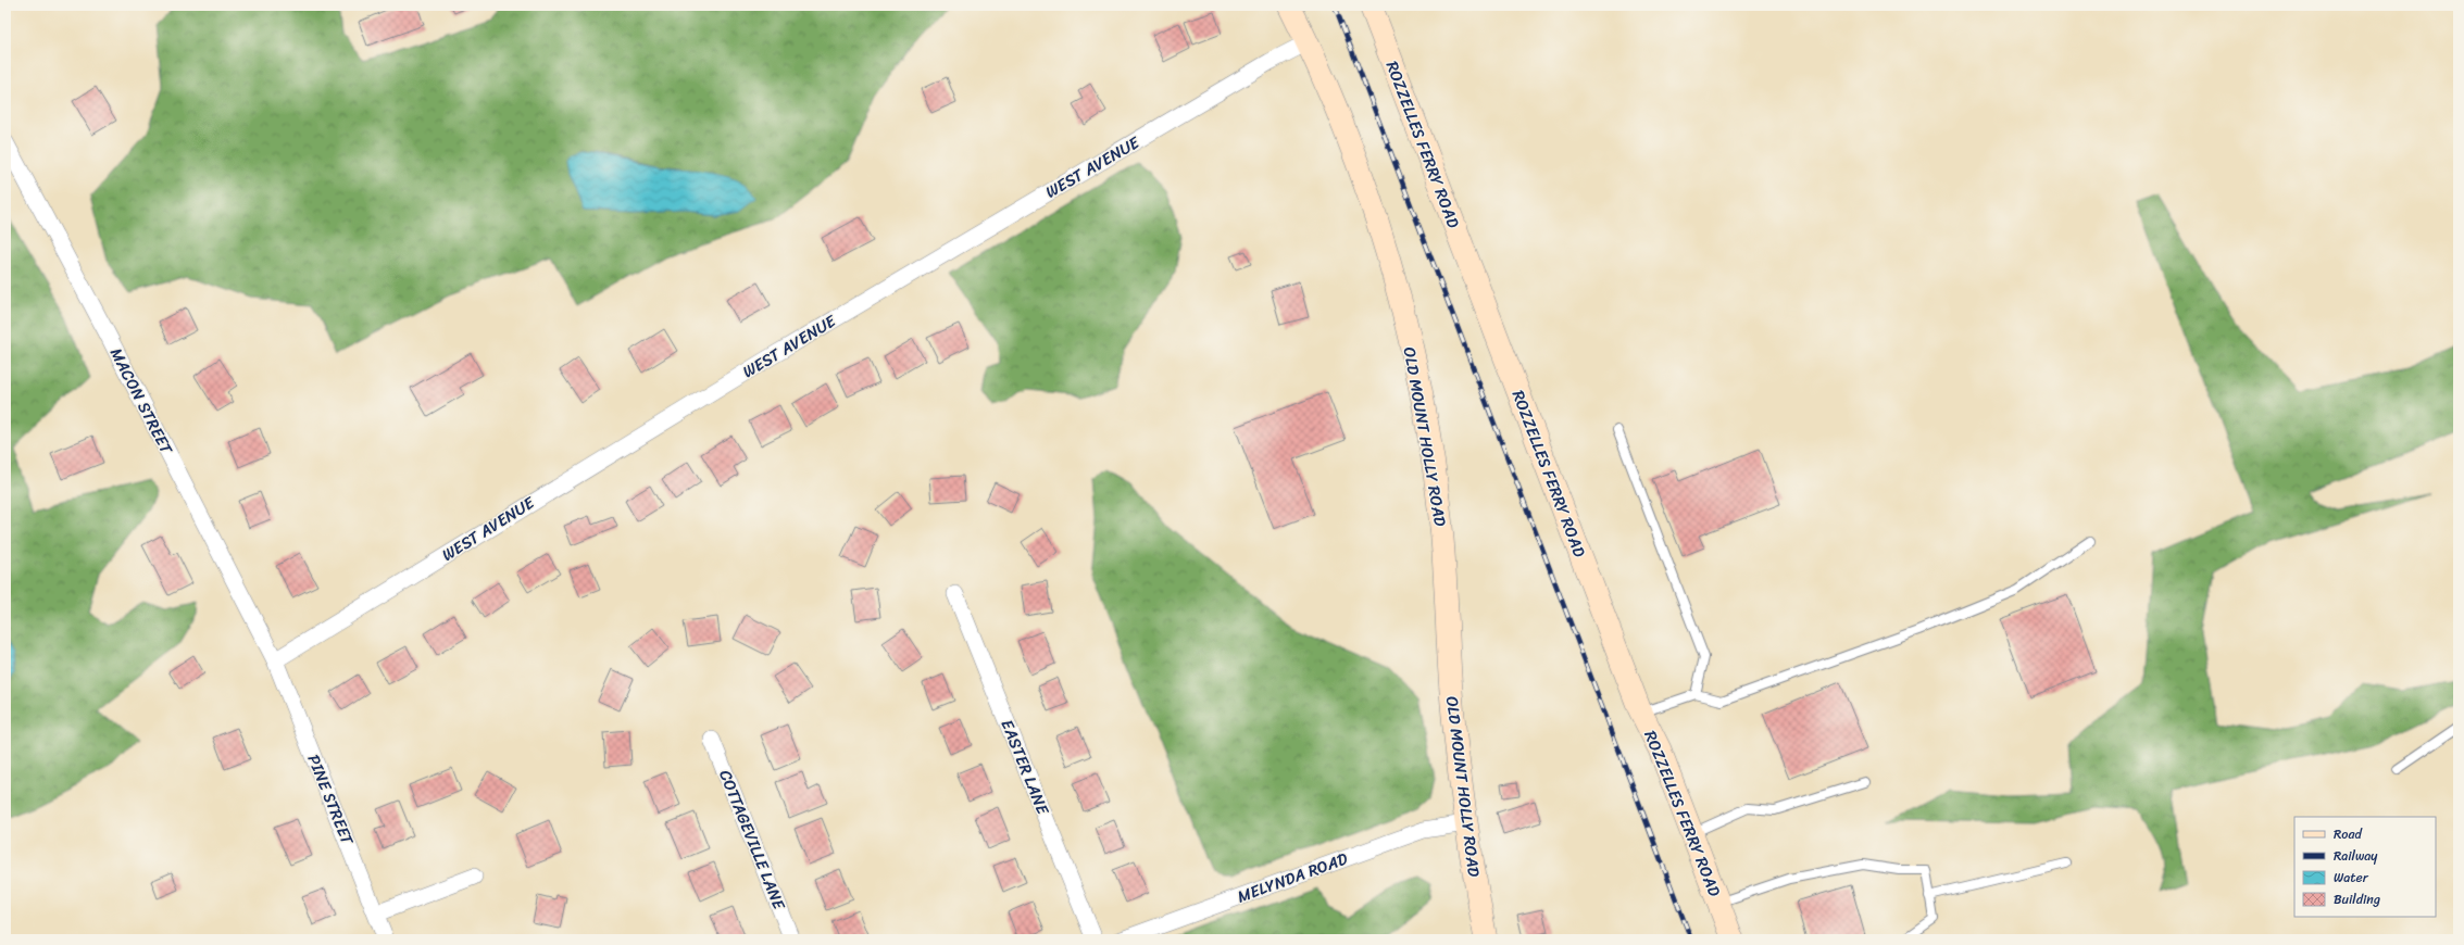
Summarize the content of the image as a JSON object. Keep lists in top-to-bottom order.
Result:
{
  "streets": {
    "street": [
      "ROZZELLES FERRY ROAD",
      "WEST AVENUE",
      "MACON STREET",
      "OLD MOUNT HOLLY ROAD",
      "EASTER LANE",
      "PINE STREET",
      "COTTAGEVILLE LANE",
      "MELYNDA ROAD"
    ]
  },
  "crossings": [
    ["WEST AVENUE", "MACON STREET"],
    ["WEST AVENUE", "OLD MOUNT HOLLY ROAD"],
    ["WEST AVENUE", "PINE STREET"],
    ["MACON STREET", "PINE STREET"],
    ["OLD MOUNT HOLLY ROAD", "MELYNDA ROAD"]
  ],
  "legend": [
    "Road",
    "Railway",
    "Water",
    "Building"
  ]
}
